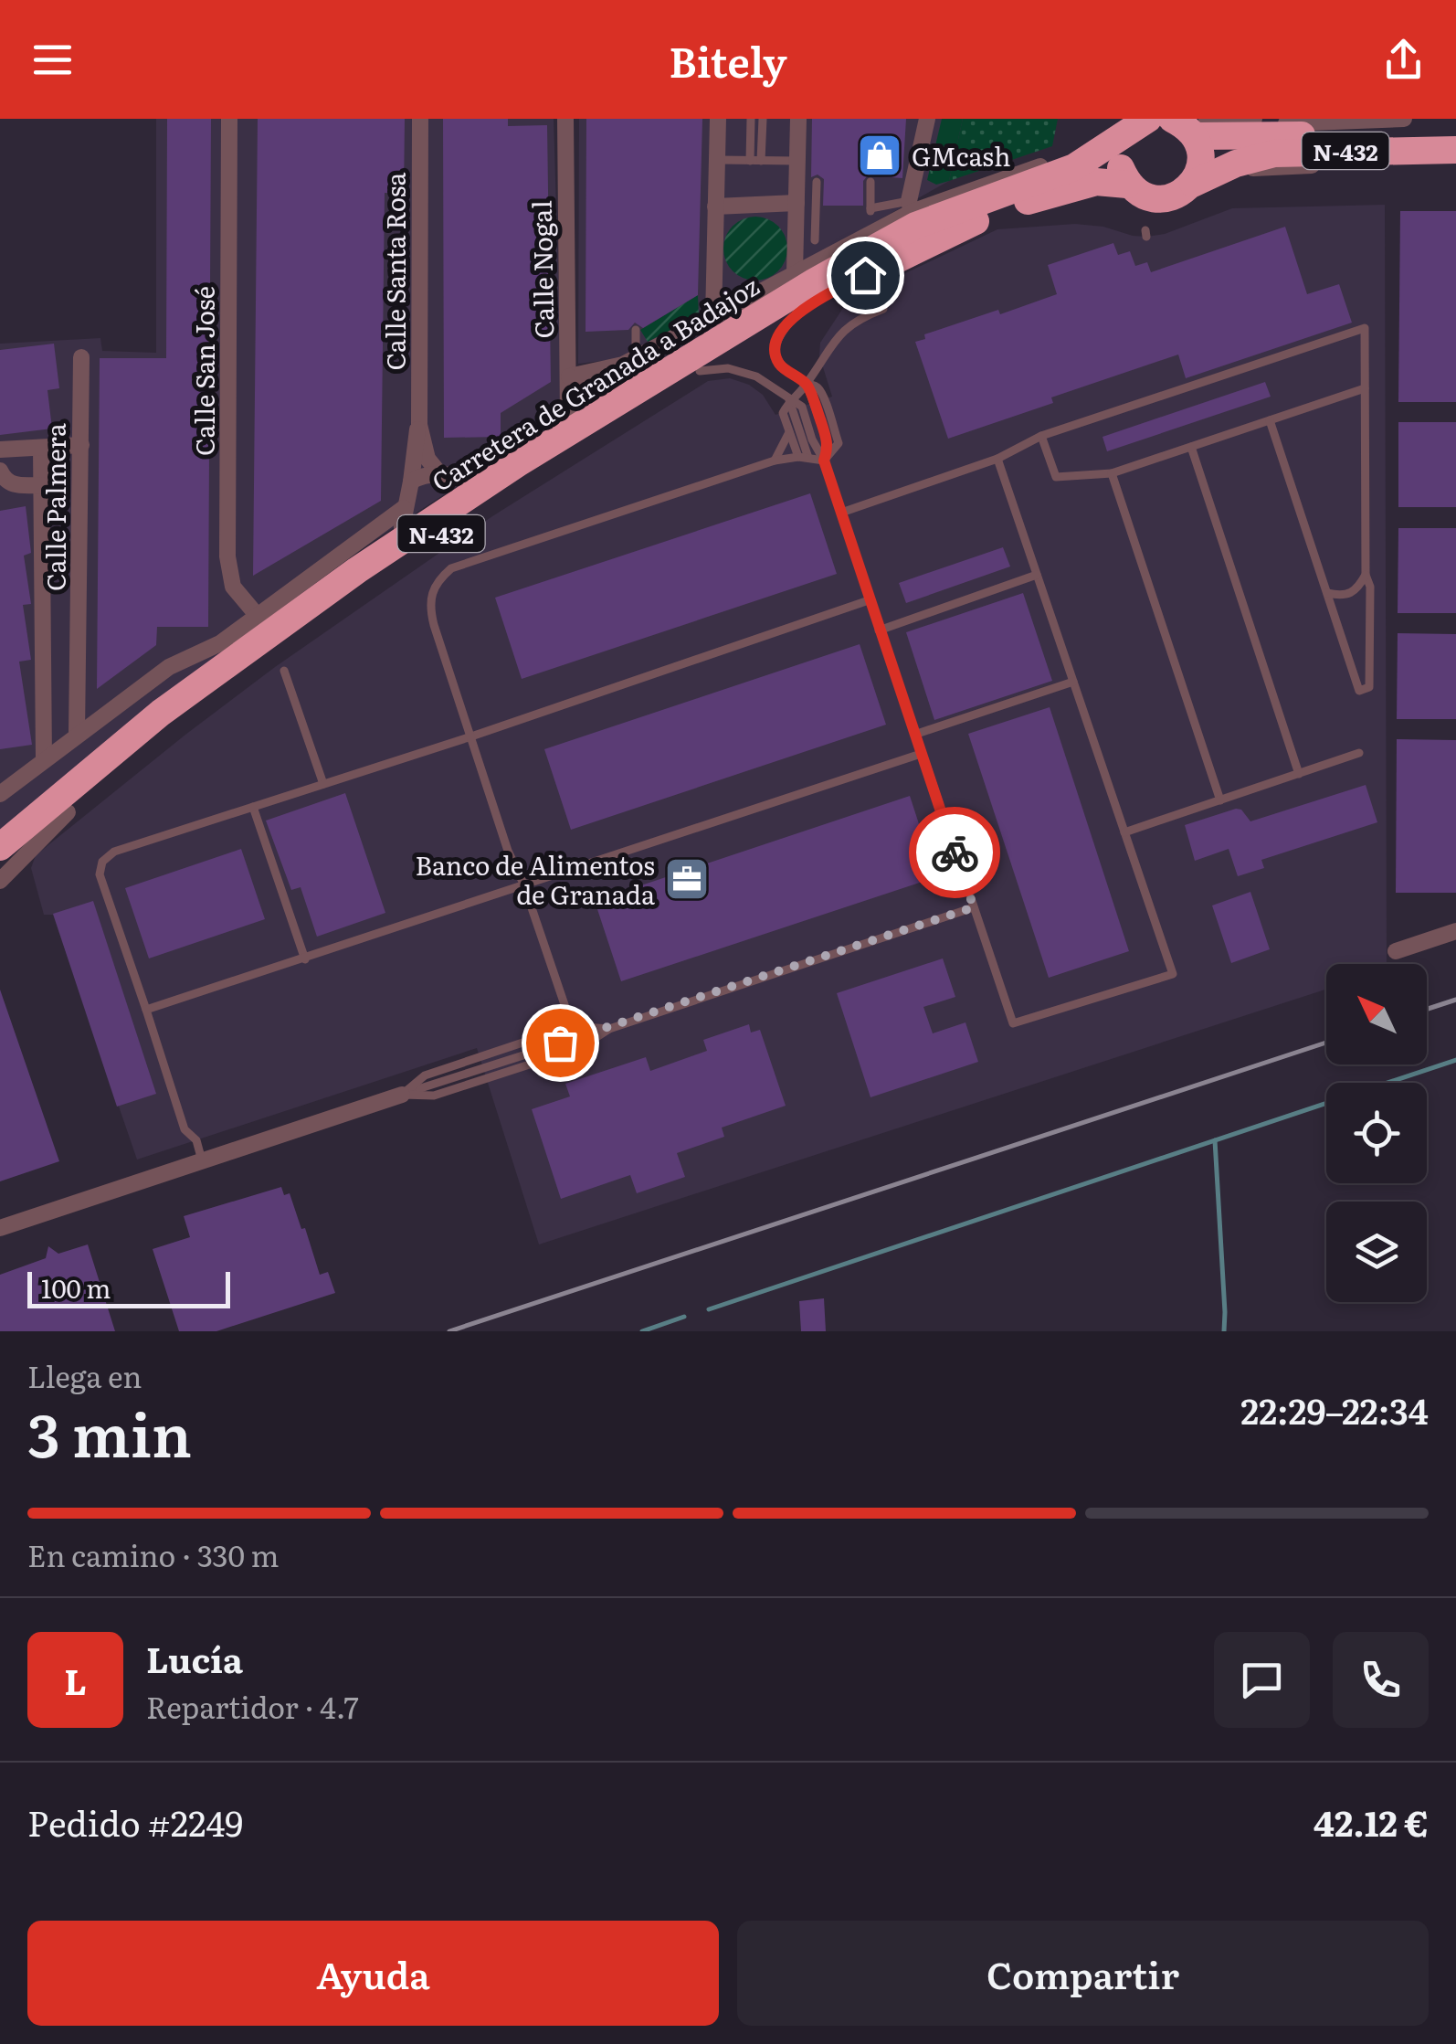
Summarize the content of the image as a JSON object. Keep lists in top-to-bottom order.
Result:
{
  "streets": {
    "highway": ["N-432", "Carretera de Granada a Badajoz"],
    "street": [
      "Calle Nogal",
      "Calle Santa Rosa",
      "Calle San José",
      "Calle Palmera"
    ]
  },
  "crossings": [
    ["N-432", "Carretera de Granada a Badajoz"]
  ],
  "places": {
    "shop": ["GMcash"],
    "office": ["Banco de Alimentos de Granada"]
  },
  "scale_bar": "100 m",
  "north": "top left",
  "page": {
    "header": "Bitely",
    "scale": "100 m",
    "heading": ["3 min", "Llega en", "22:29–22:34"],
    "panel": [
      "Lucía",
      "Repartidor · 4.7",
      "Pedido #2249",
      "42.12 €"
    ],
    "bar": "En camino · 330 m",
    "round": "L",
    "buttons": ["Ayuda", "Compartir"]
  }
}
